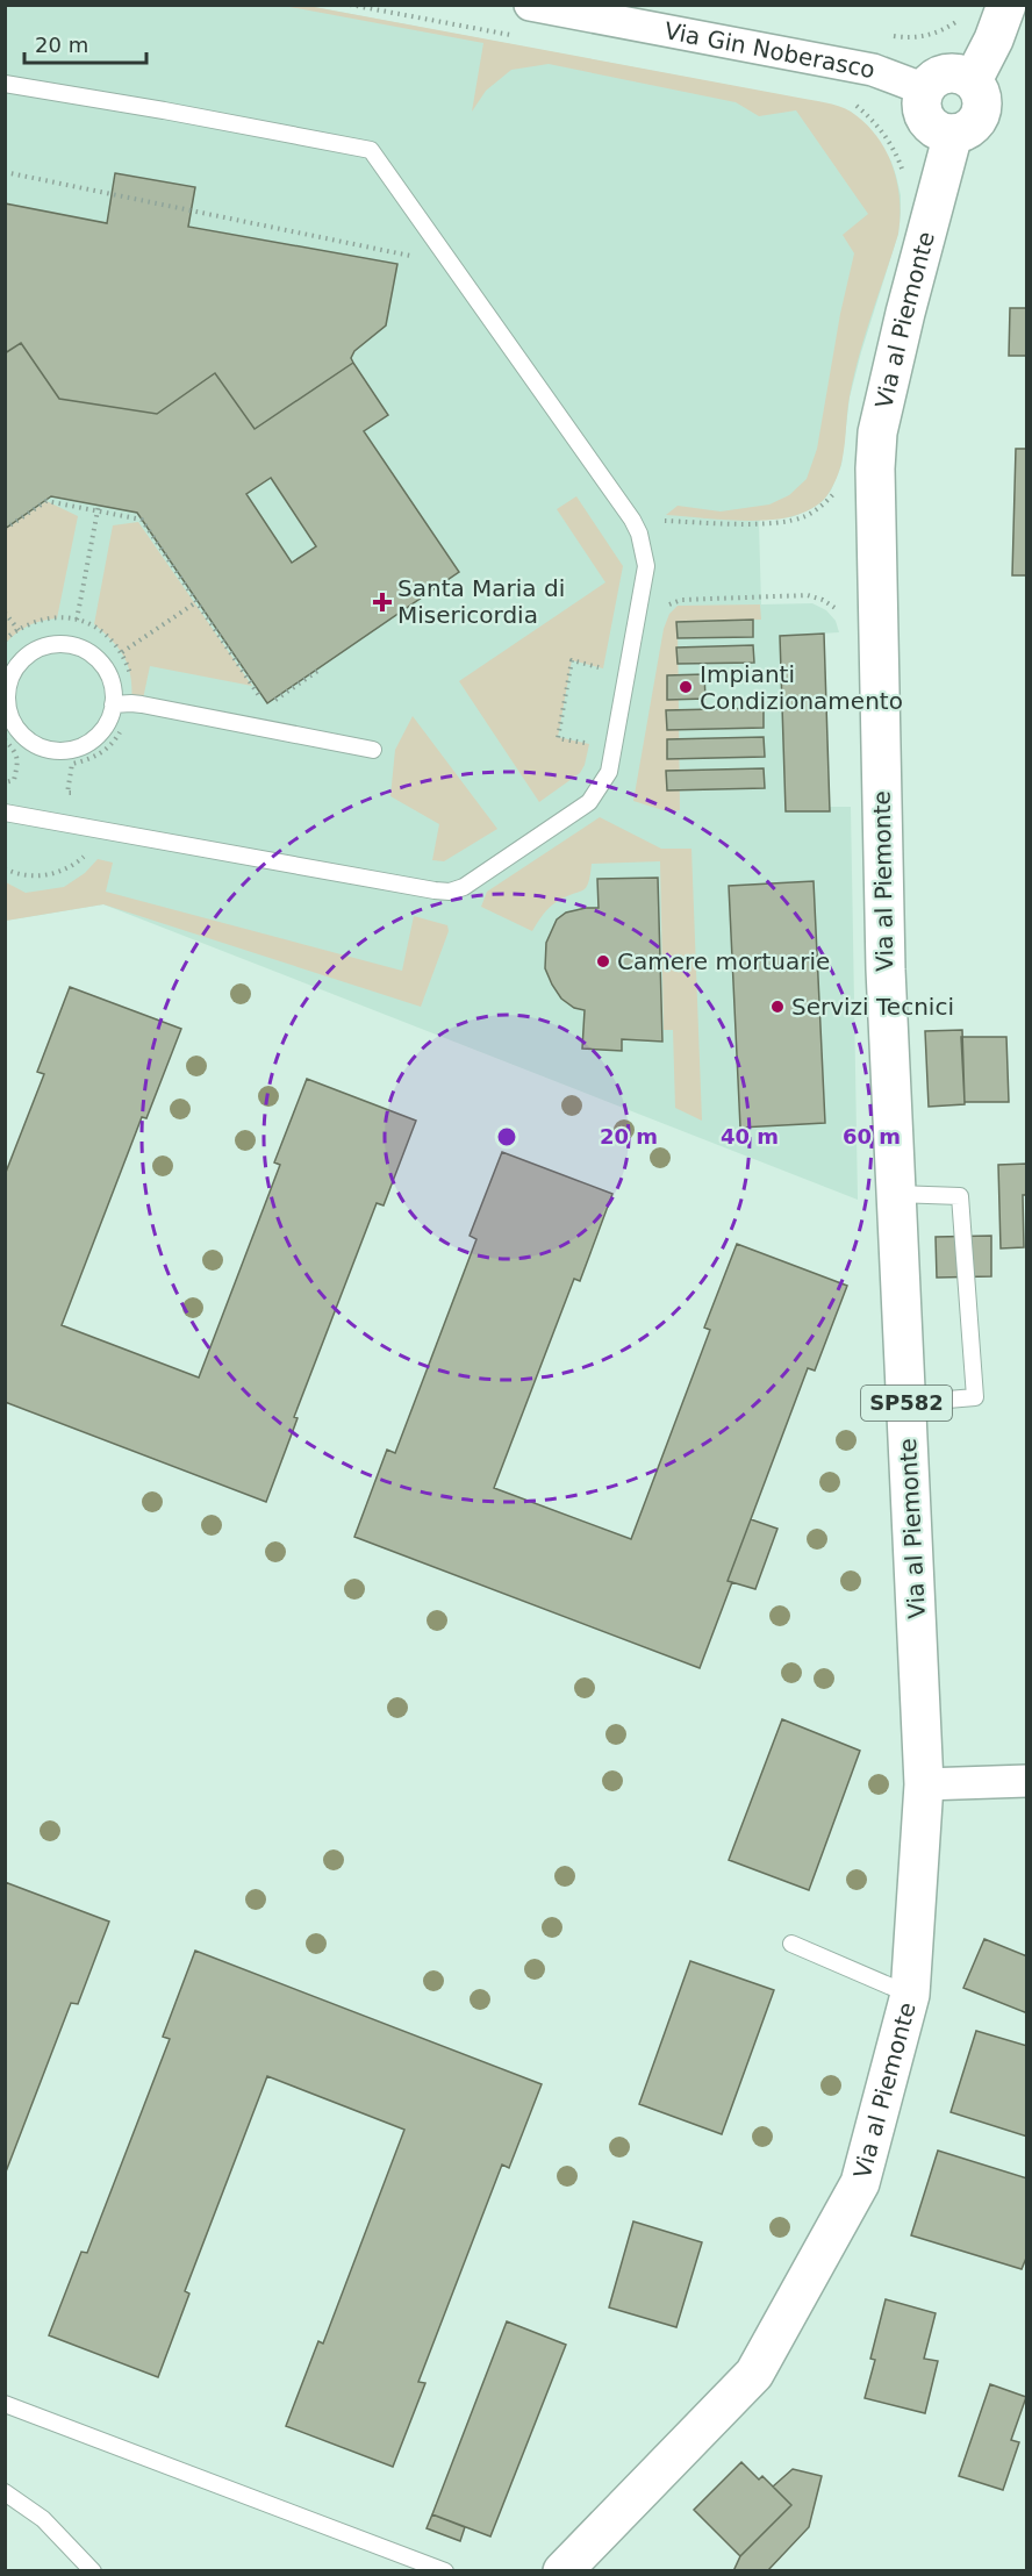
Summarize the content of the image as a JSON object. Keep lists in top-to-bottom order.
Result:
{
  "streets": {
    "main road": ["Via al Piemonte", "SP582"],
    "street": ["Via Gin Noberasco"]
  },
  "crossings": [
    ["Via Gin Noberasco", "Via al Piemonte"]
  ],
  "places": {
    "health": ["Santa Maria di Misericordia"],
    "other": ["Impianti Condizionamento", "Camere mortuarie", "Servizi Tecnici"]
  },
  "scale_bar": "20 m",
  "rings": ["20 m", "40 m", "60 m"]
}
